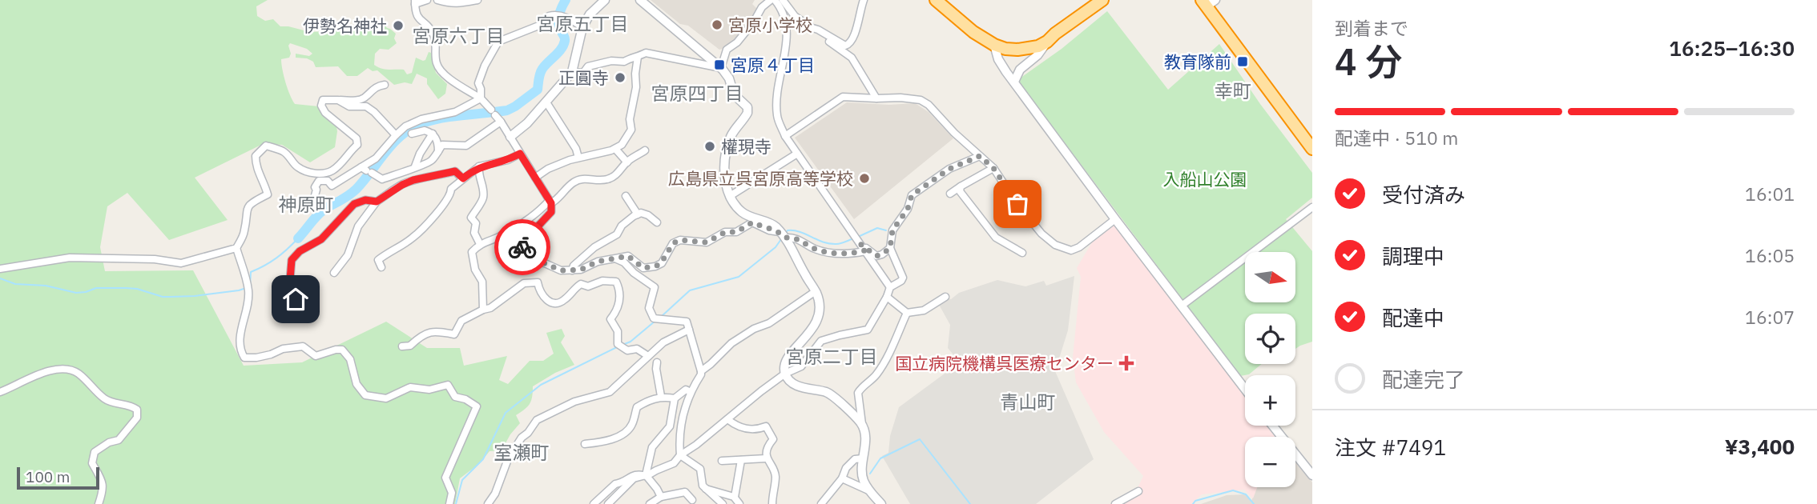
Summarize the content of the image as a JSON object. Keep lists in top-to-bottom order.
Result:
{
  "districts": [
    "宮原五丁目",
    "宮原六丁目",
    "幸町",
    "宮原四丁目",
    "神原町",
    "宮原二丁目",
    "青山町",
    "室瀬町"
  ],
  "parks": ["入船山公園"],
  "places": {
    "other": [
      "宮原小学校",
      "伊勢名神社",
      "正圓寺",
      "權現寺",
      "広島県立呉宮原高等学校"
    ],
    "transit": ["教育隊前", "宮原４丁目"],
    "health": ["国立病院機構呉医療センター"]
  },
  "scale_bar": "100 m",
  "north": "right",
  "page": {
    "heading": ["4 分", "到着まで", "16:25–16:30"],
    "panel": ["注文 #7491", "¥3,400"],
    "bar": "配達中 · 510 m",
    "list": [
      ["受付済み", "16:01"],
      ["調理中", "16:05"],
      ["配達中", "16:07"],
      "配達完了"
    ],
    "map_buttons": ["+", "−"],
    "scale": "100 m"
  }
}
